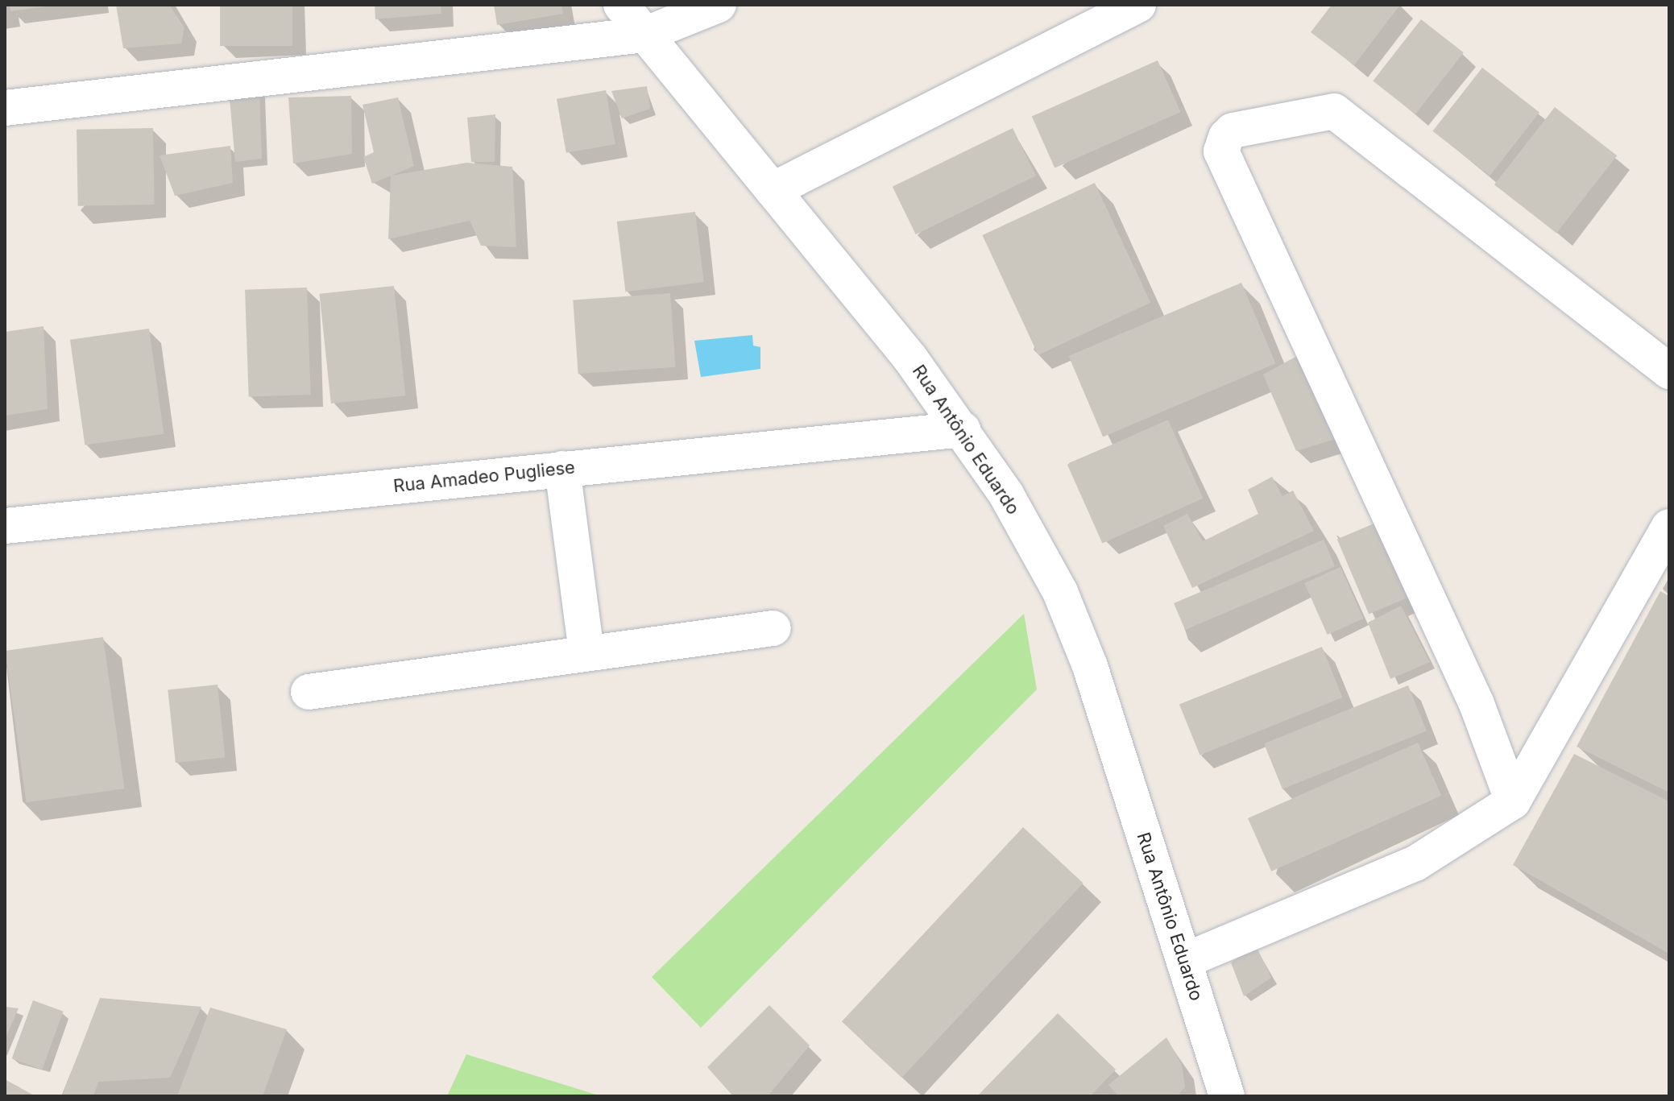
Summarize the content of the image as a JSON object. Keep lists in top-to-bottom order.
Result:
{
  "streets": {
    "street": ["Rua Antônio Eduardo", "Rua Amadeo Pugliese"]
  },
  "crossings": [
    ["Rua Antônio Eduardo", "Rua Amadeo Pugliese"]
  ]
}
